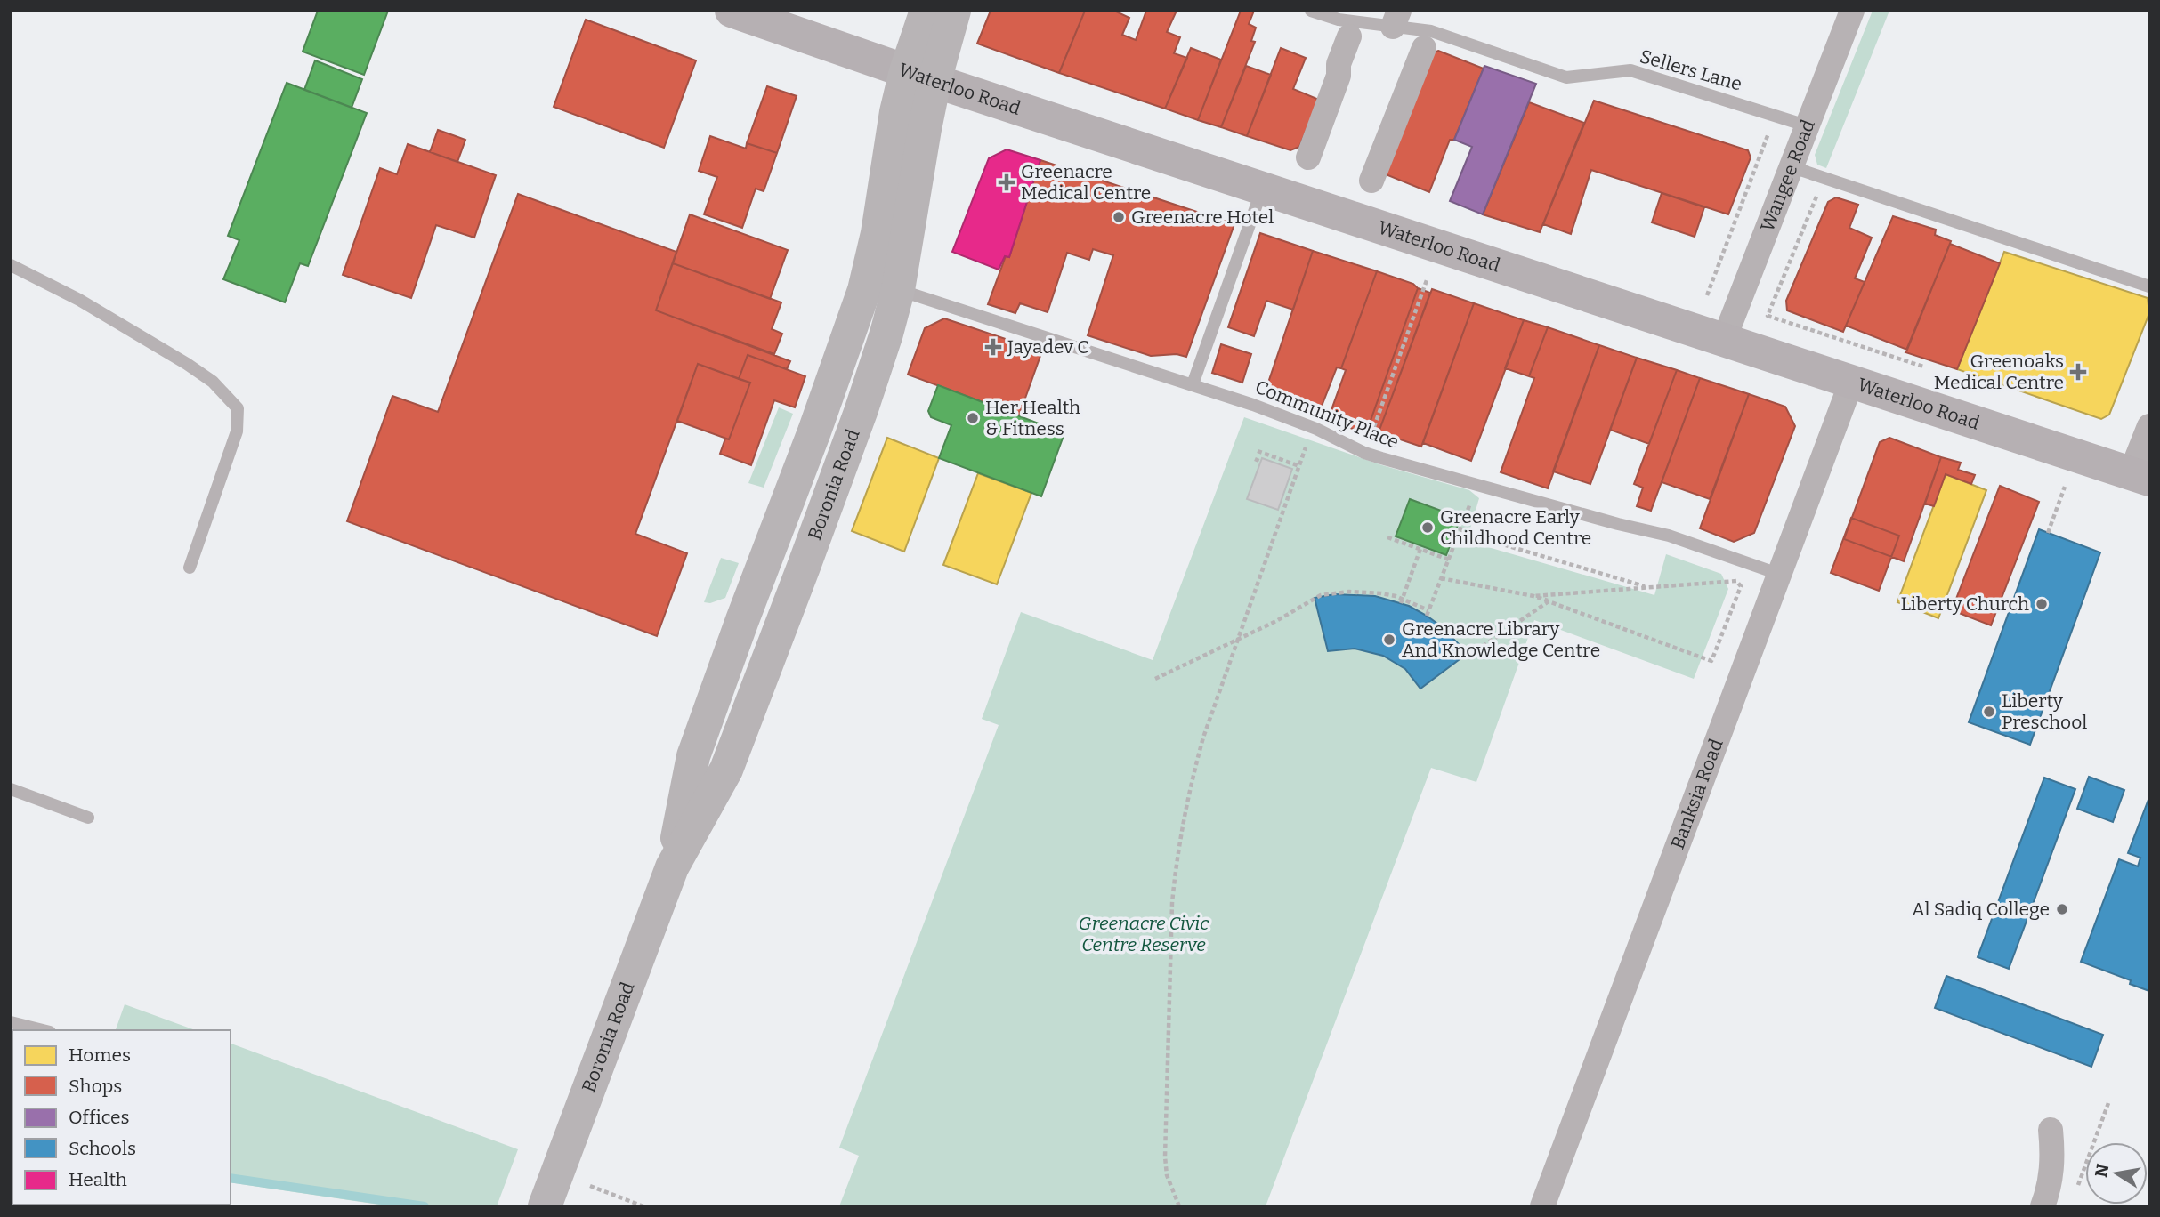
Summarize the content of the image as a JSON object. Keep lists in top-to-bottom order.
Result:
{
  "streets": {
    "main road": ["Waterloo Road", "Boronia Road"],
    "street": ["Wangee Road", "Banksia Road"],
    "lane": ["Sellers Lane", "Community Place"]
  },
  "crossings": [
    ["Sellers Lane", "Wangee Road"],
    ["Waterloo Road", "Wangee Road"],
    ["Waterloo Road", "Boronia Road"],
    ["Waterloo Road", "Banksia Road"],
    ["Community Place", "Boronia Road"],
    ["Community Place", "Banksia Road"]
  ],
  "parks": ["Greenacre Civic Centre Reserve"],
  "places": {
    "health": ["Greenacre Medical Centre", "Jayadev C", "Greenoaks Medical Centre"],
    "other": [
      "Greenacre Hotel",
      "Her Health & Fitness",
      "Greenacre Early Childhood Centre",
      "Liberty Church",
      "Greenacre Library And Knowledge Centre",
      "Liberty Preschool",
      "Al Sadiq College"
    ]
  },
  "legend": [
    "Homes",
    "Shops",
    "Offices",
    "Schools",
    "Health"
  ],
  "north": "left"
}
